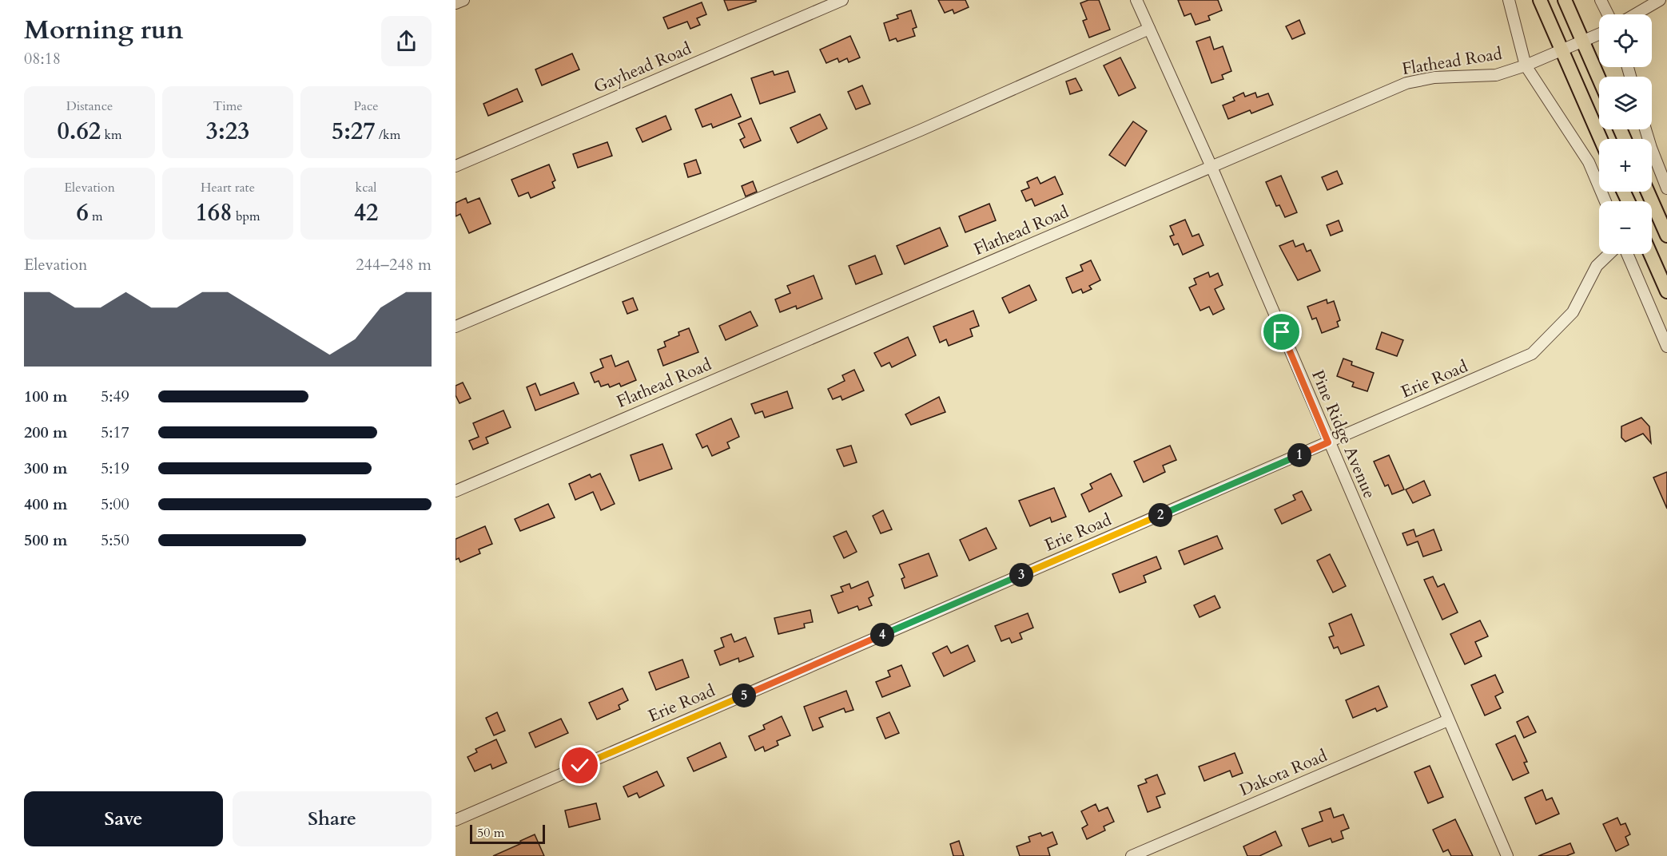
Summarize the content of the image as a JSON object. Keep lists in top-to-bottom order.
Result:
{
  "streets": {
    "street": [
      "Flathead Road",
      "Gayhead Road",
      "Erie Road",
      "Pine Ridge Avenue",
      "Dakota Road"
    ]
  },
  "crossings": [
    ["Flathead Road", "Pine Ridge Avenue"],
    ["Erie Road", "Pine Ridge Avenue"],
    ["Pine Ridge Avenue", "Dakota Road"]
  ],
  "scale_bar": "50 m",
  "page": {
    "heading": ["Morning run", "08:18"],
    "map_buttons": ["+", "−"],
    "stats": [
      ["Distance", "0.62 km"],
      ["Time", "3:23"],
      ["Pace", "5:27 /km"],
      ["Elevation", "6 m"],
      ["Heart rate", "168 bpm"],
      ["kcal", "42"]
    ],
    "chart": ["Elevation", "244–248 m"],
    "list": [
      {
        "name": "100 m",
        "note": "5:49"
      },
      {
        "name": "200 m",
        "note": "5:17"
      },
      {
        "name": "300 m",
        "note": "5:19"
      },
      {
        "name": "400 m",
        "note": "5:00"
      },
      {
        "name": "500 m",
        "note": "5:50"
      }
    ],
    "pins": [
      "1",
      "2",
      "3",
      "4",
      "5"
    ],
    "buttons": ["Save", "Share"],
    "scale": "50 m"
  }
}
